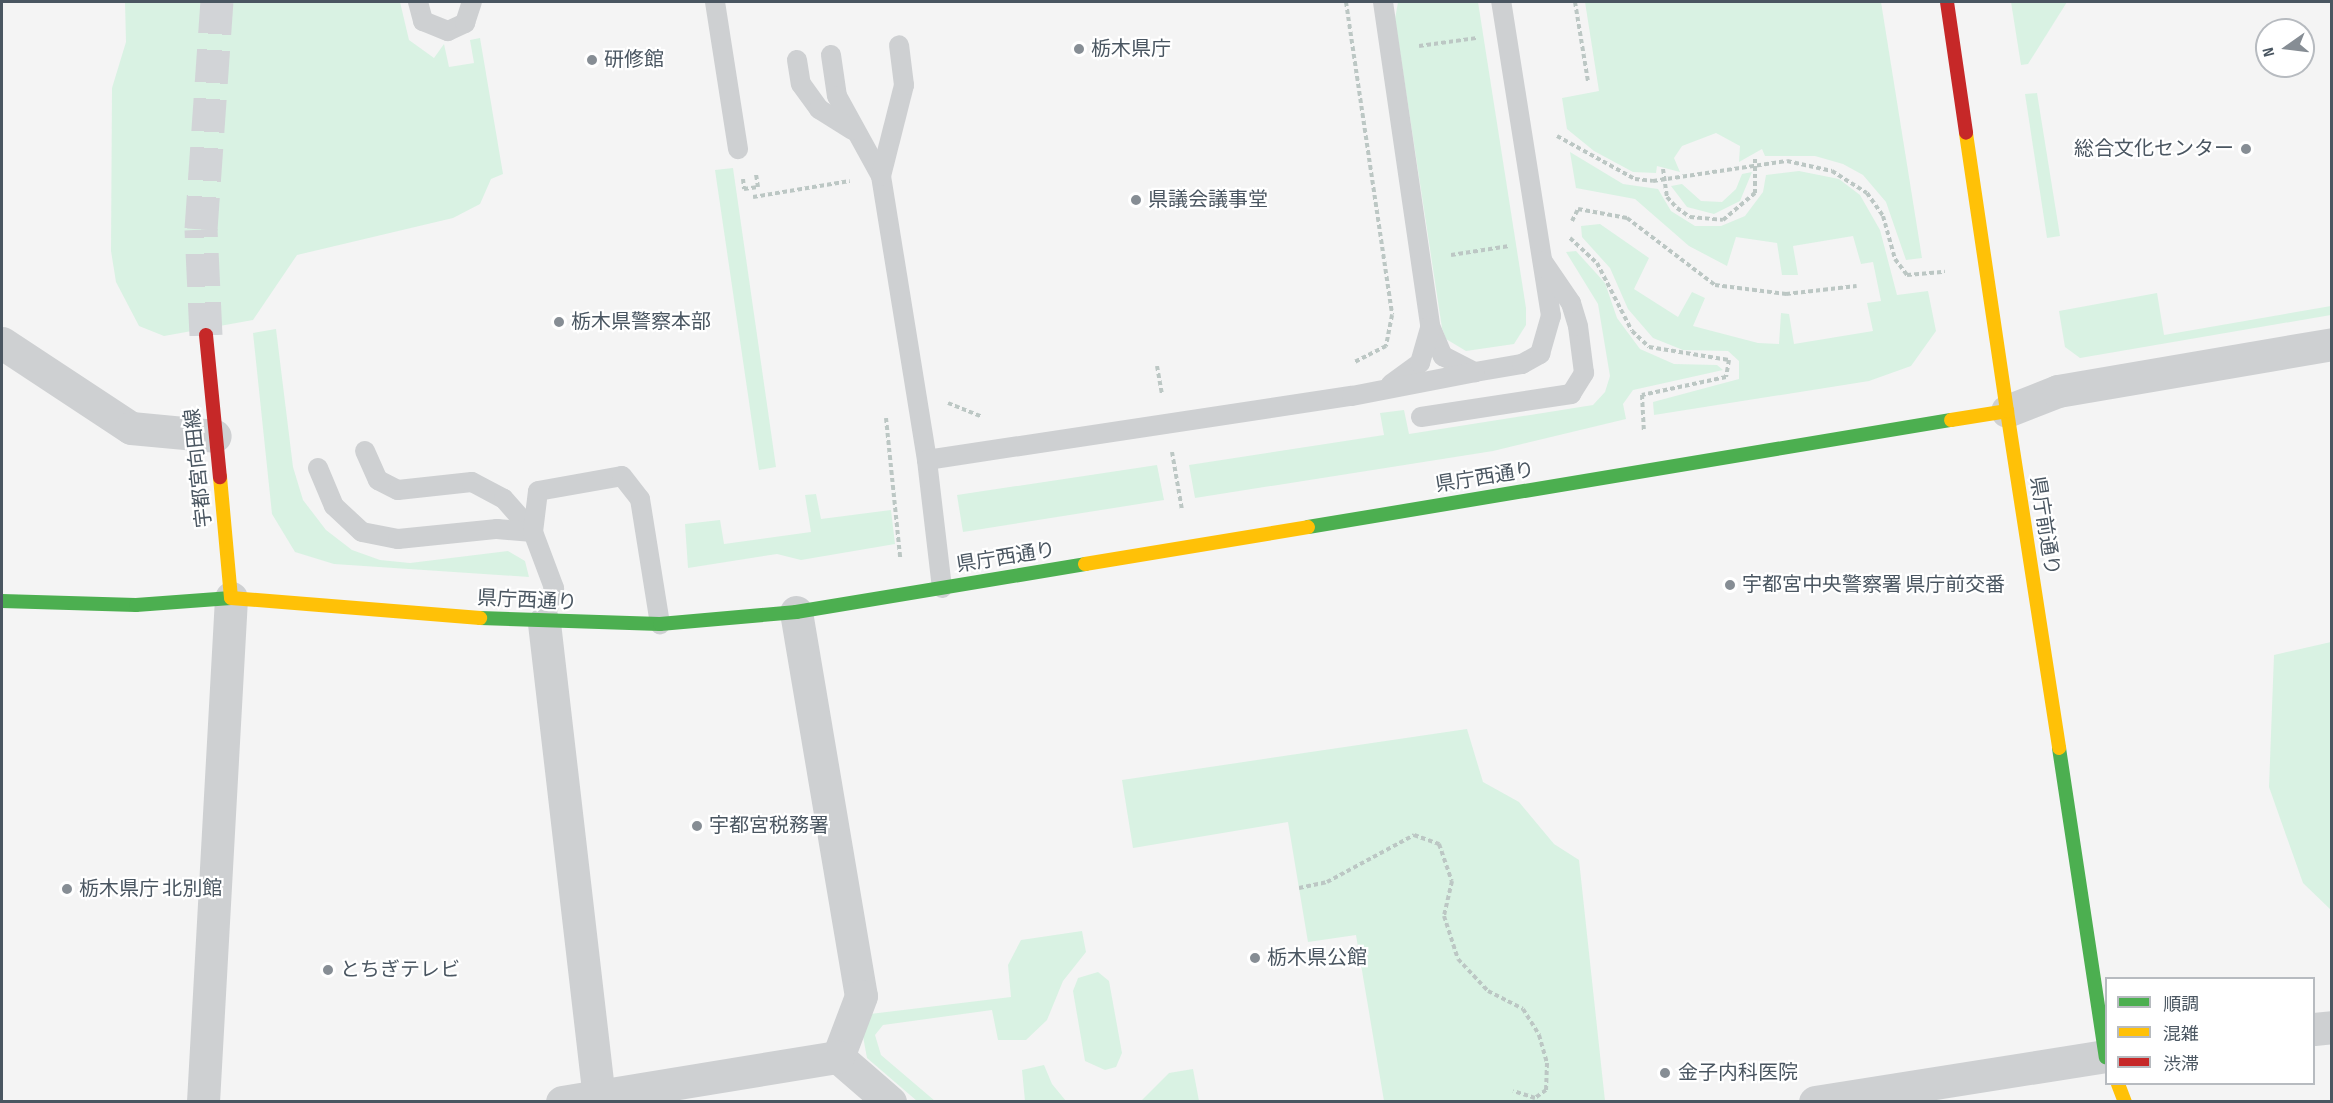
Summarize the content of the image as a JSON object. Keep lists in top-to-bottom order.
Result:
{
  "streets": {
    "main road": ["宇都宮向田線", "県庁西通り", "県庁前通り"]
  },
  "crossings": [
    ["宇都宮向田線", "県庁西通り"],
    ["県庁西通り", "県庁前通り"]
  ],
  "places": [
    "栃木県庁",
    "研修館",
    "総合文化センター",
    "県議会議事堂",
    "栃木県警察本部",
    "宇都宮中央警察署 県庁前交番",
    "宇都宮税務署",
    "栃木県庁 北別館",
    "栃木県公館",
    "とちぎテレビ",
    "金子内科医院"
  ],
  "legend": ["順調", "混雑", "渋滞"],
  "north": "left"
}
